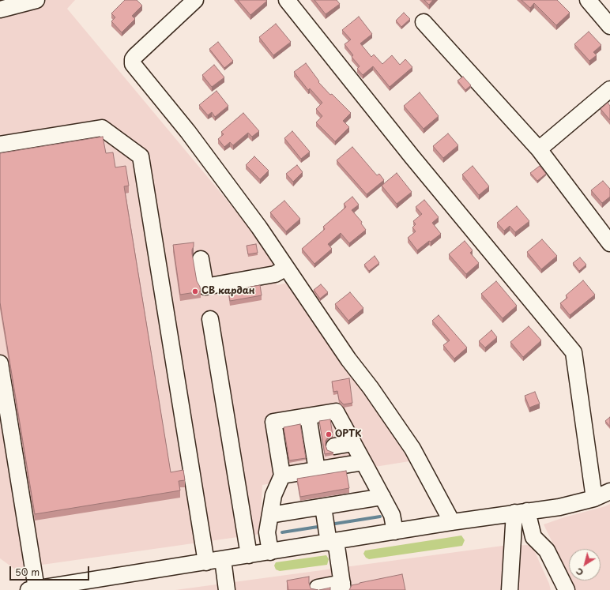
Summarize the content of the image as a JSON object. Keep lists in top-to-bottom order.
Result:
{
  "places": ["СВ кардан", "ОРТК"],
  "scale_bar": "50 m",
  "north": "bottom left"
}
